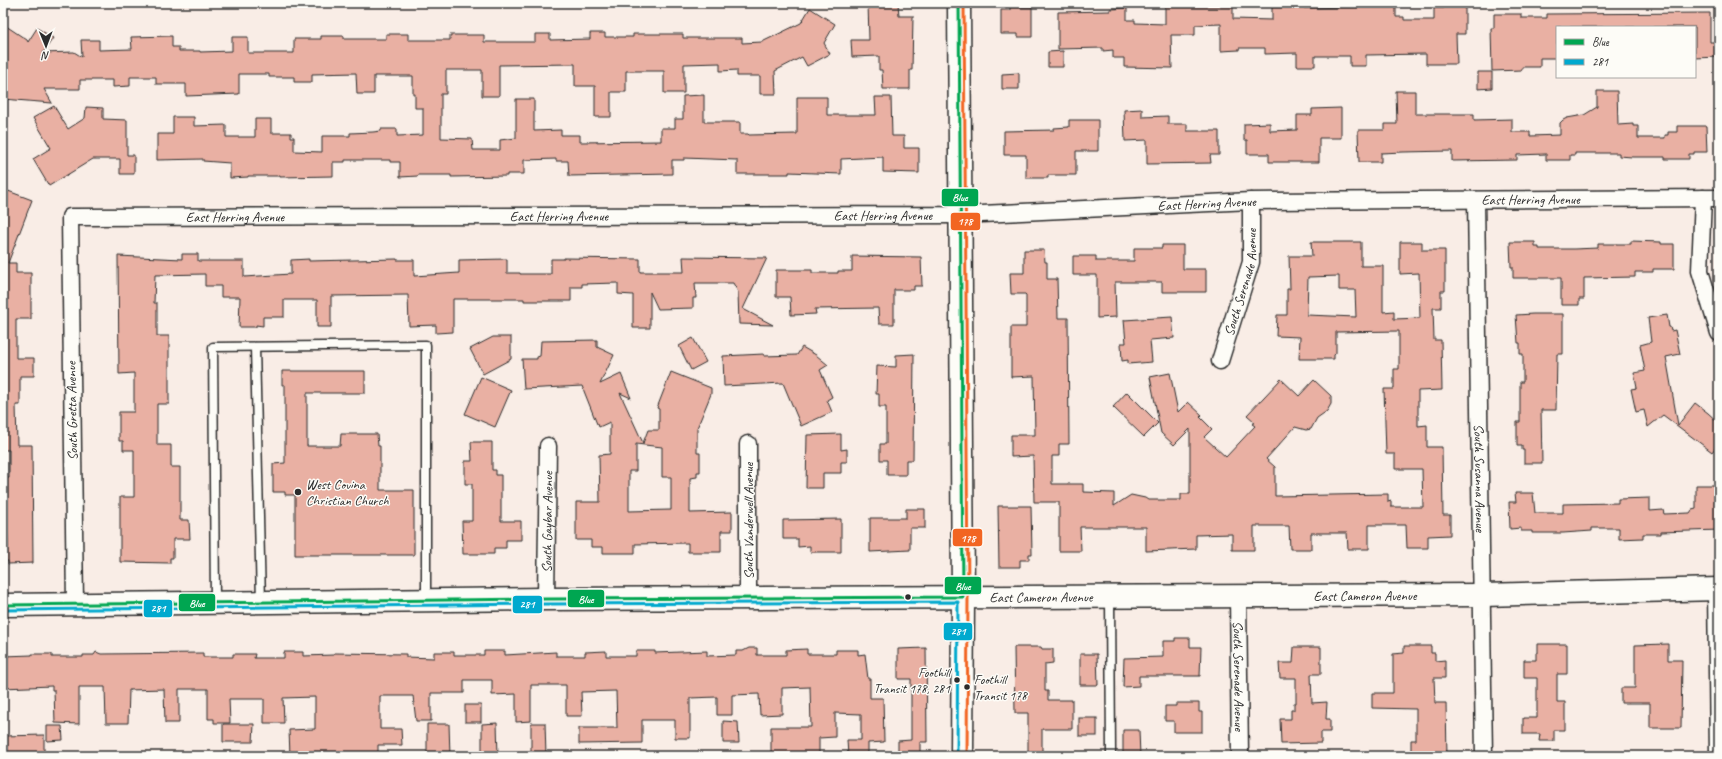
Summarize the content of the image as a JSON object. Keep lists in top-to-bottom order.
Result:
{
  "streets": {
    "main road": ["East Cameron Avenue"],
    "street": [
      "East Herring Avenue",
      "South Serenade Avenue",
      "South Gretta Avenue",
      "South Susanna Avenue",
      "South Vanderwell Avenue",
      "South Gaybar Avenue"
    ]
  },
  "crossings": [
    ["East Herring Avenue", "South Serenade Avenue"],
    ["East Herring Avenue", "South Gretta Avenue"],
    ["East Herring Avenue", "South Susanna Avenue"],
    ["South Serenade Avenue", "East Cameron Avenue"],
    ["South Gretta Avenue", "East Cameron Avenue"],
    ["South Susanna Avenue", "East Cameron Avenue"],
    ["South Vanderwell Avenue", "East Cameron Avenue"],
    ["South Gaybar Avenue", "East Cameron Avenue"]
  ],
  "places": ["West Covina Christian Church", "Foothill Transit 178, 281", "Foothill Transit 178"],
  "lines": ["transit line Blue", "transit line 178", "transit line 281"],
  "legend": ["Blue", "281"],
  "north": "bottom"
}
